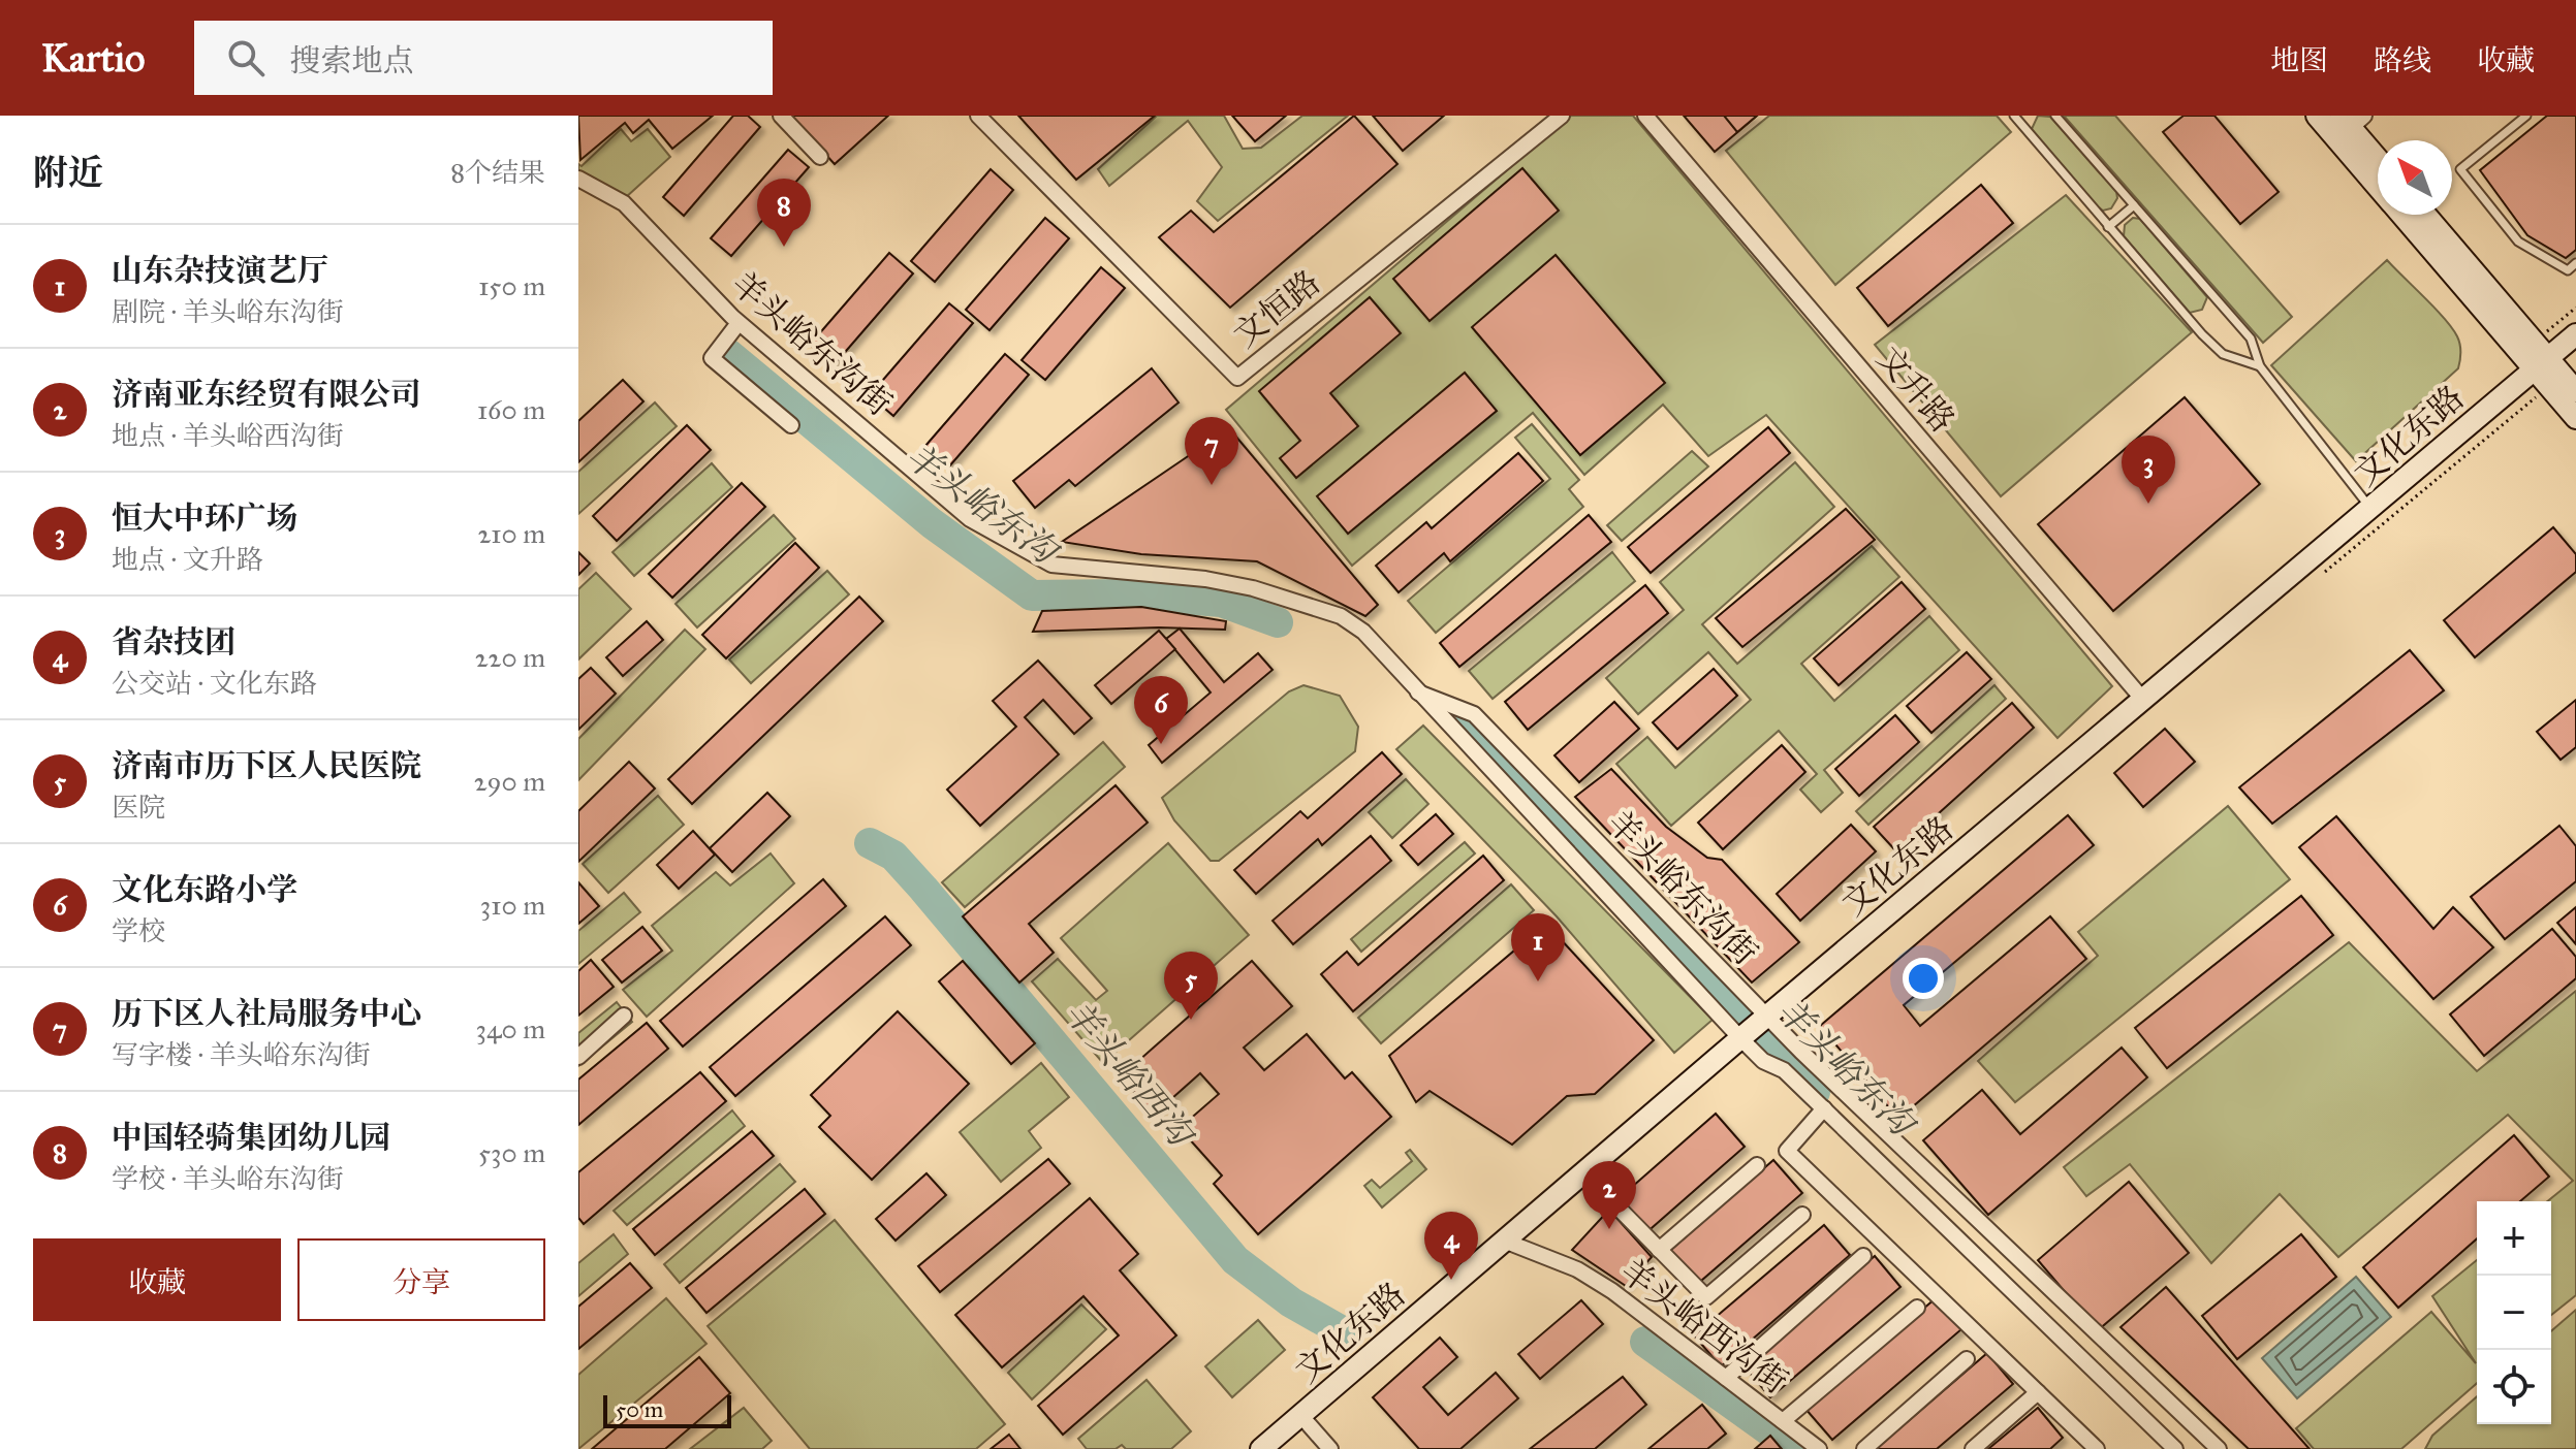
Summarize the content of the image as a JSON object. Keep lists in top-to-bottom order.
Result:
{
  "streets": {
    "main road": ["文化东路"],
    "street": [
      "文恒路",
      "羊头峪东沟街",
      "文升路",
      "羊头峪西沟街"
    ]
  },
  "crossings": [
    ["羊头峪东沟街", "文化东路"],
    ["文升路", "文化东路"],
    ["文化东路", "羊头峪西沟街"]
  ],
  "water": ["羊头峪东沟", "羊头峪西沟"],
  "scale_bar": "50 m",
  "north": "top left",
  "page": {
    "header": "Kartio",
    "search": "搜索地点",
    "nav": ["地图", "路线", "收藏"],
    "heading": ["附近", "8个结果"],
    "pins": [
      "8",
      "7",
      "3",
      "6",
      "1",
      "5",
      "2",
      "4"
    ],
    "list": [
      {
        "mark": "1",
        "name": "山东杂技演艺厅",
        "note": "剧院 · 羊头峪东沟街",
        "value": "150 m"
      },
      {
        "mark": "2",
        "name": "济南亚东经贸有限公司",
        "note": "地点 · 羊头峪西沟街",
        "value": "160 m"
      },
      {
        "mark": "3",
        "name": "恒大中环广场",
        "note": "地点 · 文升路",
        "value": "210 m"
      },
      {
        "mark": "4",
        "name": "省杂技团",
        "note": "公交站 · 文化东路",
        "value": "220 m"
      },
      {
        "mark": "5",
        "name": "济南市历下区人民医院",
        "note": "医院",
        "value": "290 m"
      },
      {
        "mark": "6",
        "name": "文化东路小学",
        "note": "学校",
        "value": "310 m"
      },
      {
        "mark": "7",
        "name": "历下区人社局服务中心",
        "note": "写字楼 · 羊头峪东沟街",
        "value": "340 m"
      },
      {
        "mark": "8",
        "name": "中国轻骑集团幼儿园",
        "note": "学校 · 羊头峪东沟街",
        "value": "530 m"
      }
    ],
    "map_buttons": ["+", "−"],
    "buttons": ["收藏", "分享"],
    "scale": "50 m"
  }
}
